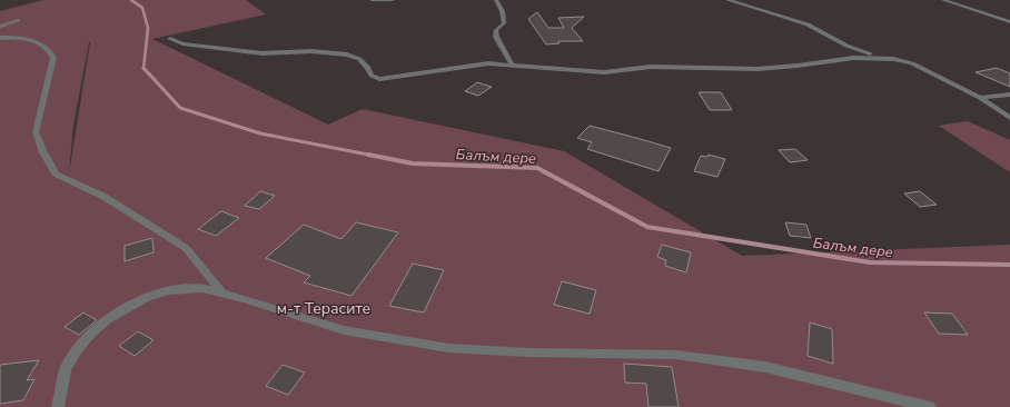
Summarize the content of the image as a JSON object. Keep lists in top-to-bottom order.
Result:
{
  "water": ["Балъм дере"],
  "parks": ["м-т Терасите"]
}
